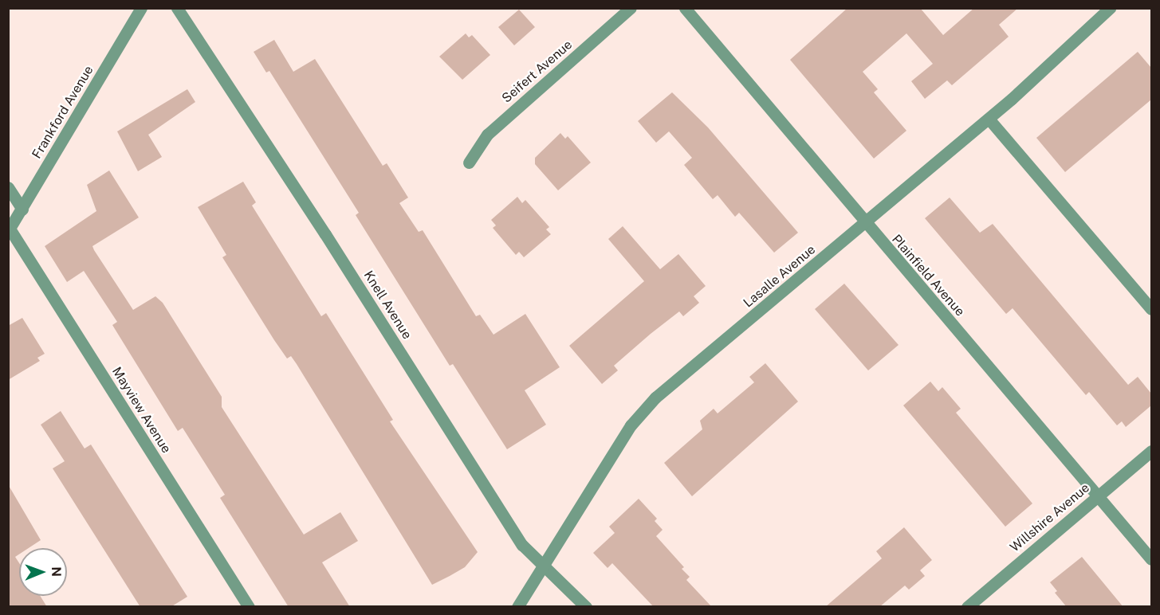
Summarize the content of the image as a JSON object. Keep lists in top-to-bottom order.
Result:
{
  "streets": {
    "street": [
      "Seifert Avenue",
      "Frankford Avenue",
      "Plainfield Avenue",
      "Lasalle Avenue",
      "Knell Avenue",
      "Mayview Avenue",
      "Willshire Avenue"
    ]
  },
  "crossings": [
    ["Frankford Avenue", "Mayview Avenue"],
    ["Plainfield Avenue", "Lasalle Avenue"],
    ["Plainfield Avenue", "Willshire Avenue"],
    ["Lasalle Avenue", "Knell Avenue"]
  ],
  "north": "right"
}
